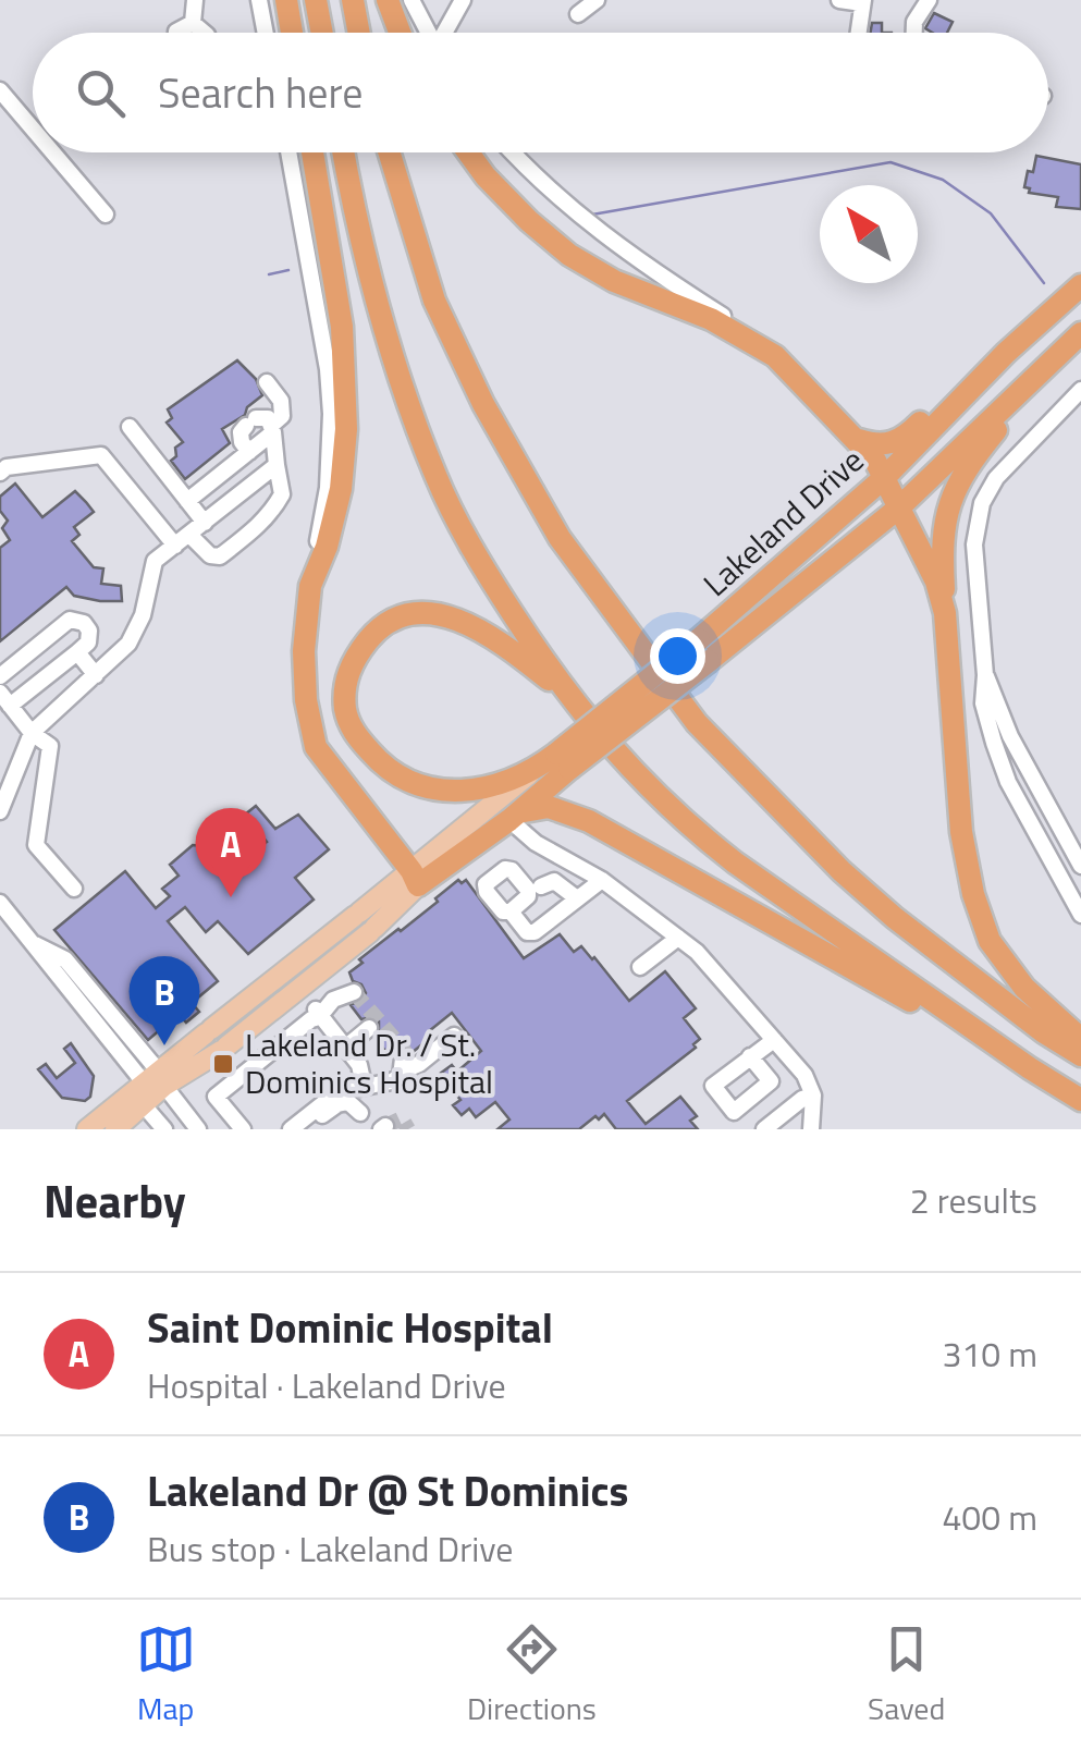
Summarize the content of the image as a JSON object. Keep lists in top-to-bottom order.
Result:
{
  "streets": {
    "highway": ["Lakeland Drive"]
  },
  "places": {
    "transit": ["Lakeland Dr. / St. Dominics Hospital"]
  },
  "north": "top left",
  "page": {
    "search": "Search here",
    "pins": ["A", "B"],
    "heading": ["Nearby", "2 results"],
    "list": [
      {
        "mark": "A",
        "name": "Saint Dominic Hospital",
        "note": "Hospital · Lakeland Drive",
        "value": "310 m"
      },
      {
        "mark": "B",
        "name": "Lakeland Dr @ St Dominics",
        "note": "Bus stop · Lakeland Drive",
        "value": "400 m"
      }
    ],
    "nav": ["Map", "Directions", "Saved"]
  }
}
